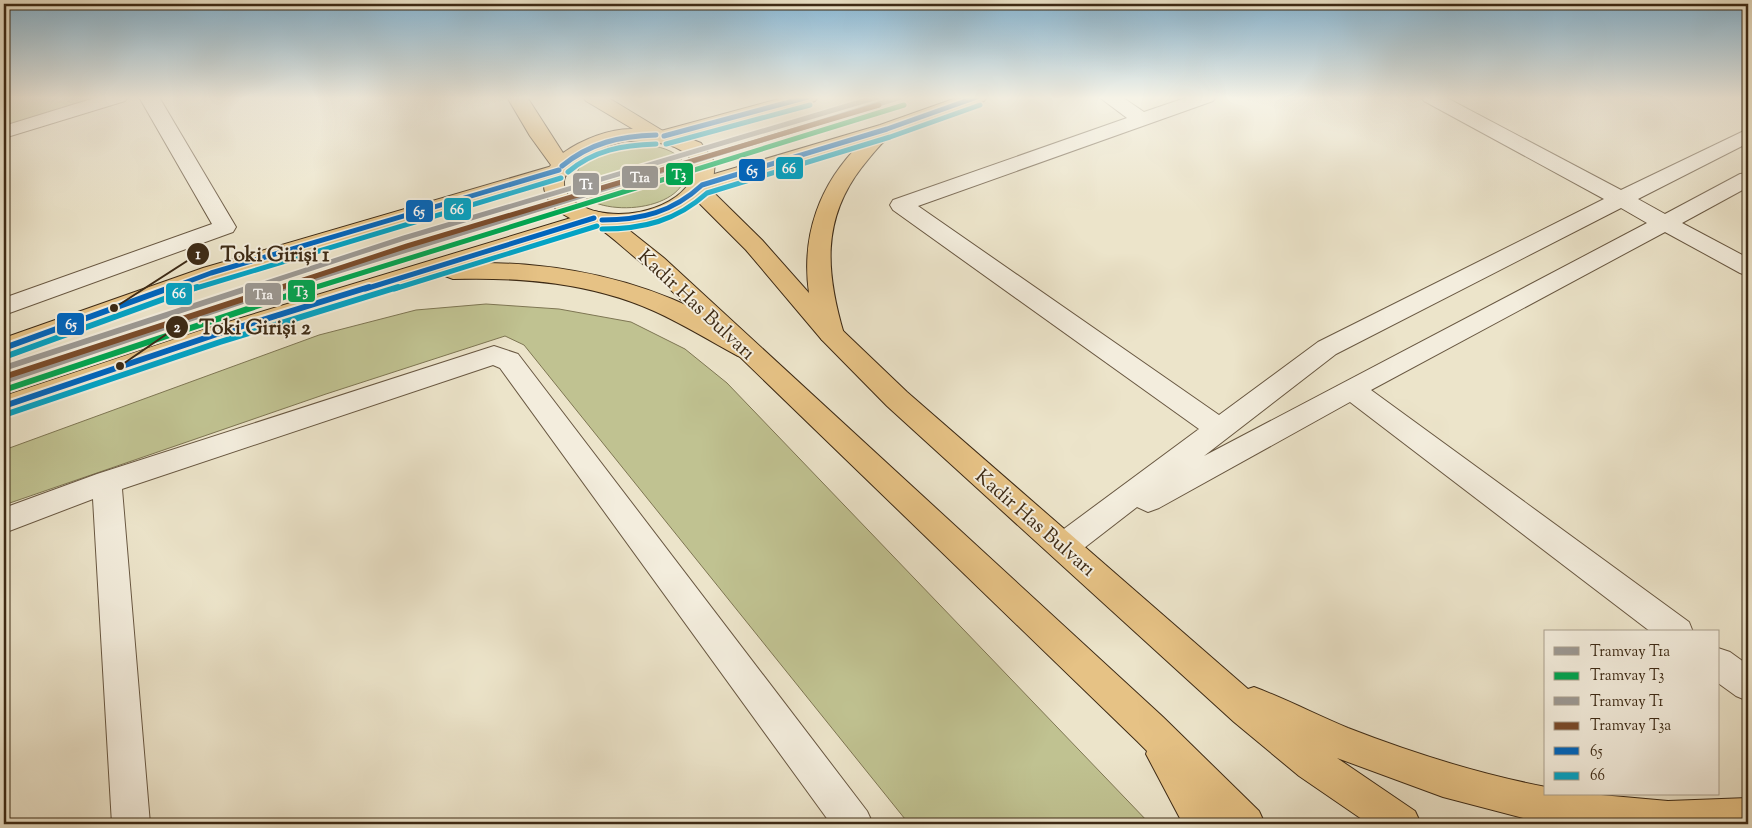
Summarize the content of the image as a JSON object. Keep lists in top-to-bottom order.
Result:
{
  "streets": {
    "main road": ["Kadir Has Bulvarı"]
  },
  "places": ["Toki Girişi 1", "Toki Girişi 2"],
  "lines": [
    "tram line T1a",
    "tram line T3",
    "tram line T1",
    "tram line T3a",
    "transit line 65",
    "transit line 66"
  ],
  "legend": [
    "Tramvay T1a",
    "Tramvay T3",
    "Tramvay T1",
    "Tramvay T3a",
    "65",
    "66"
  ]
}
